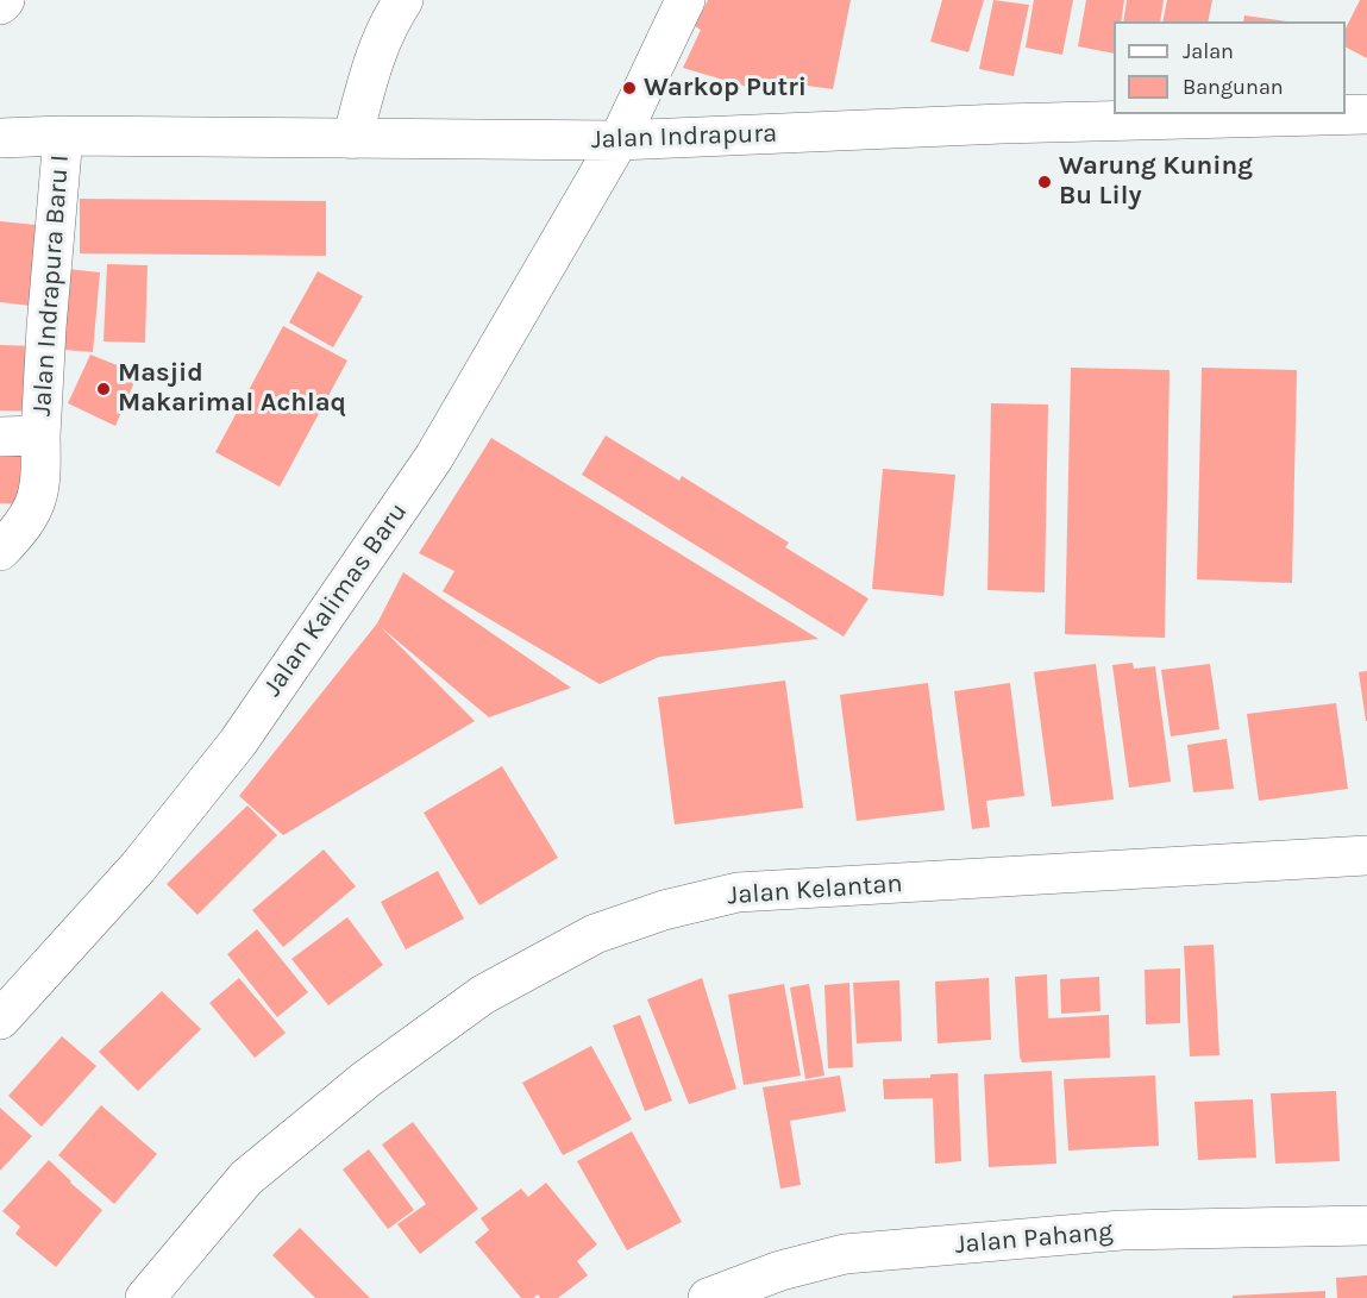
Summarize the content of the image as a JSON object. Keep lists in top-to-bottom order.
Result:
{
  "streets": {
    "street": [
      "Jalan Indrapura",
      "Jalan Indrapura Baru I",
      "Jalan Kalimas Baru",
      "Jalan Kelantan",
      "Jalan Pahang"
    ]
  },
  "crossings": [
    ["Jalan Indrapura", "Jalan Indrapura Baru I"],
    ["Jalan Indrapura", "Jalan Kalimas Baru"]
  ],
  "places": ["Warkop Putri", "Warung Kuning Bu Lily", "Masjid Makarimal Achlaq"],
  "legend": ["Jalan", "Bangunan"]
}
